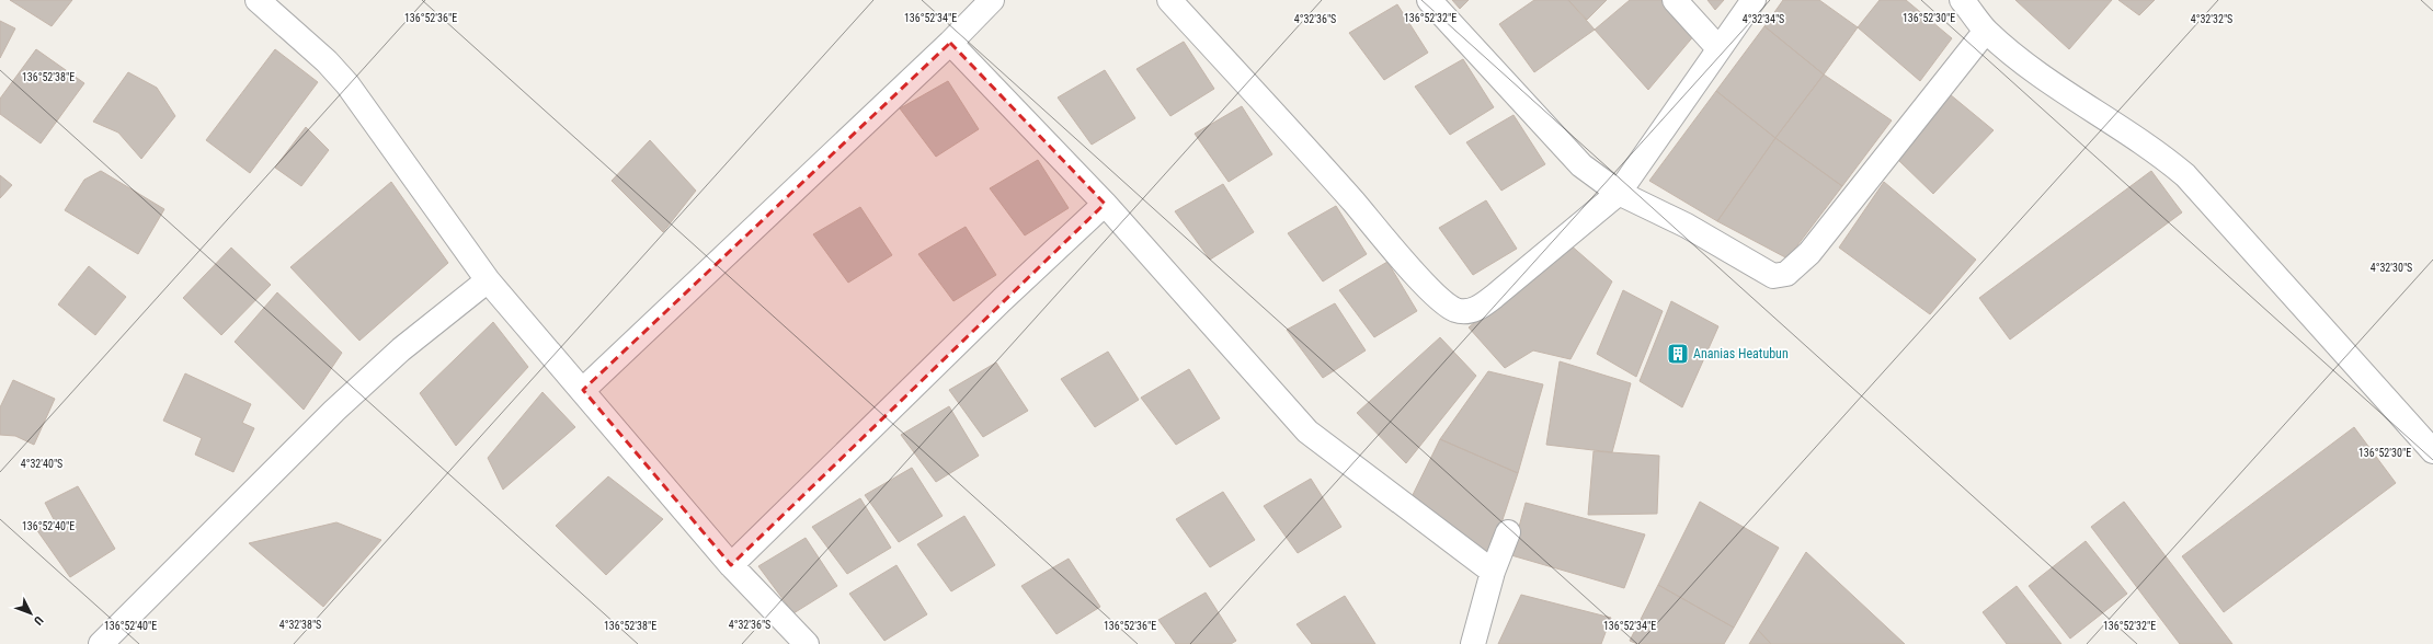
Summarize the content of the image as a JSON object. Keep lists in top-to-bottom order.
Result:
{
  "places": {
    "building": ["Ananias Heatubun"]
  },
  "north": "bottom right",
  "coordinates": [
    "136°52'34\"E",
    "136°52'30\"E",
    "136°52'36\"E",
    "136°52'32\"E",
    "4°32'36\"S",
    "4°32'34\"S",
    "4°32'32\"S",
    "136°52'38\"E",
    "4°32'30\"S",
    "4°32'40\"S",
    "136°52'40\"E",
    "4°32'38\"S"
  ]
}
